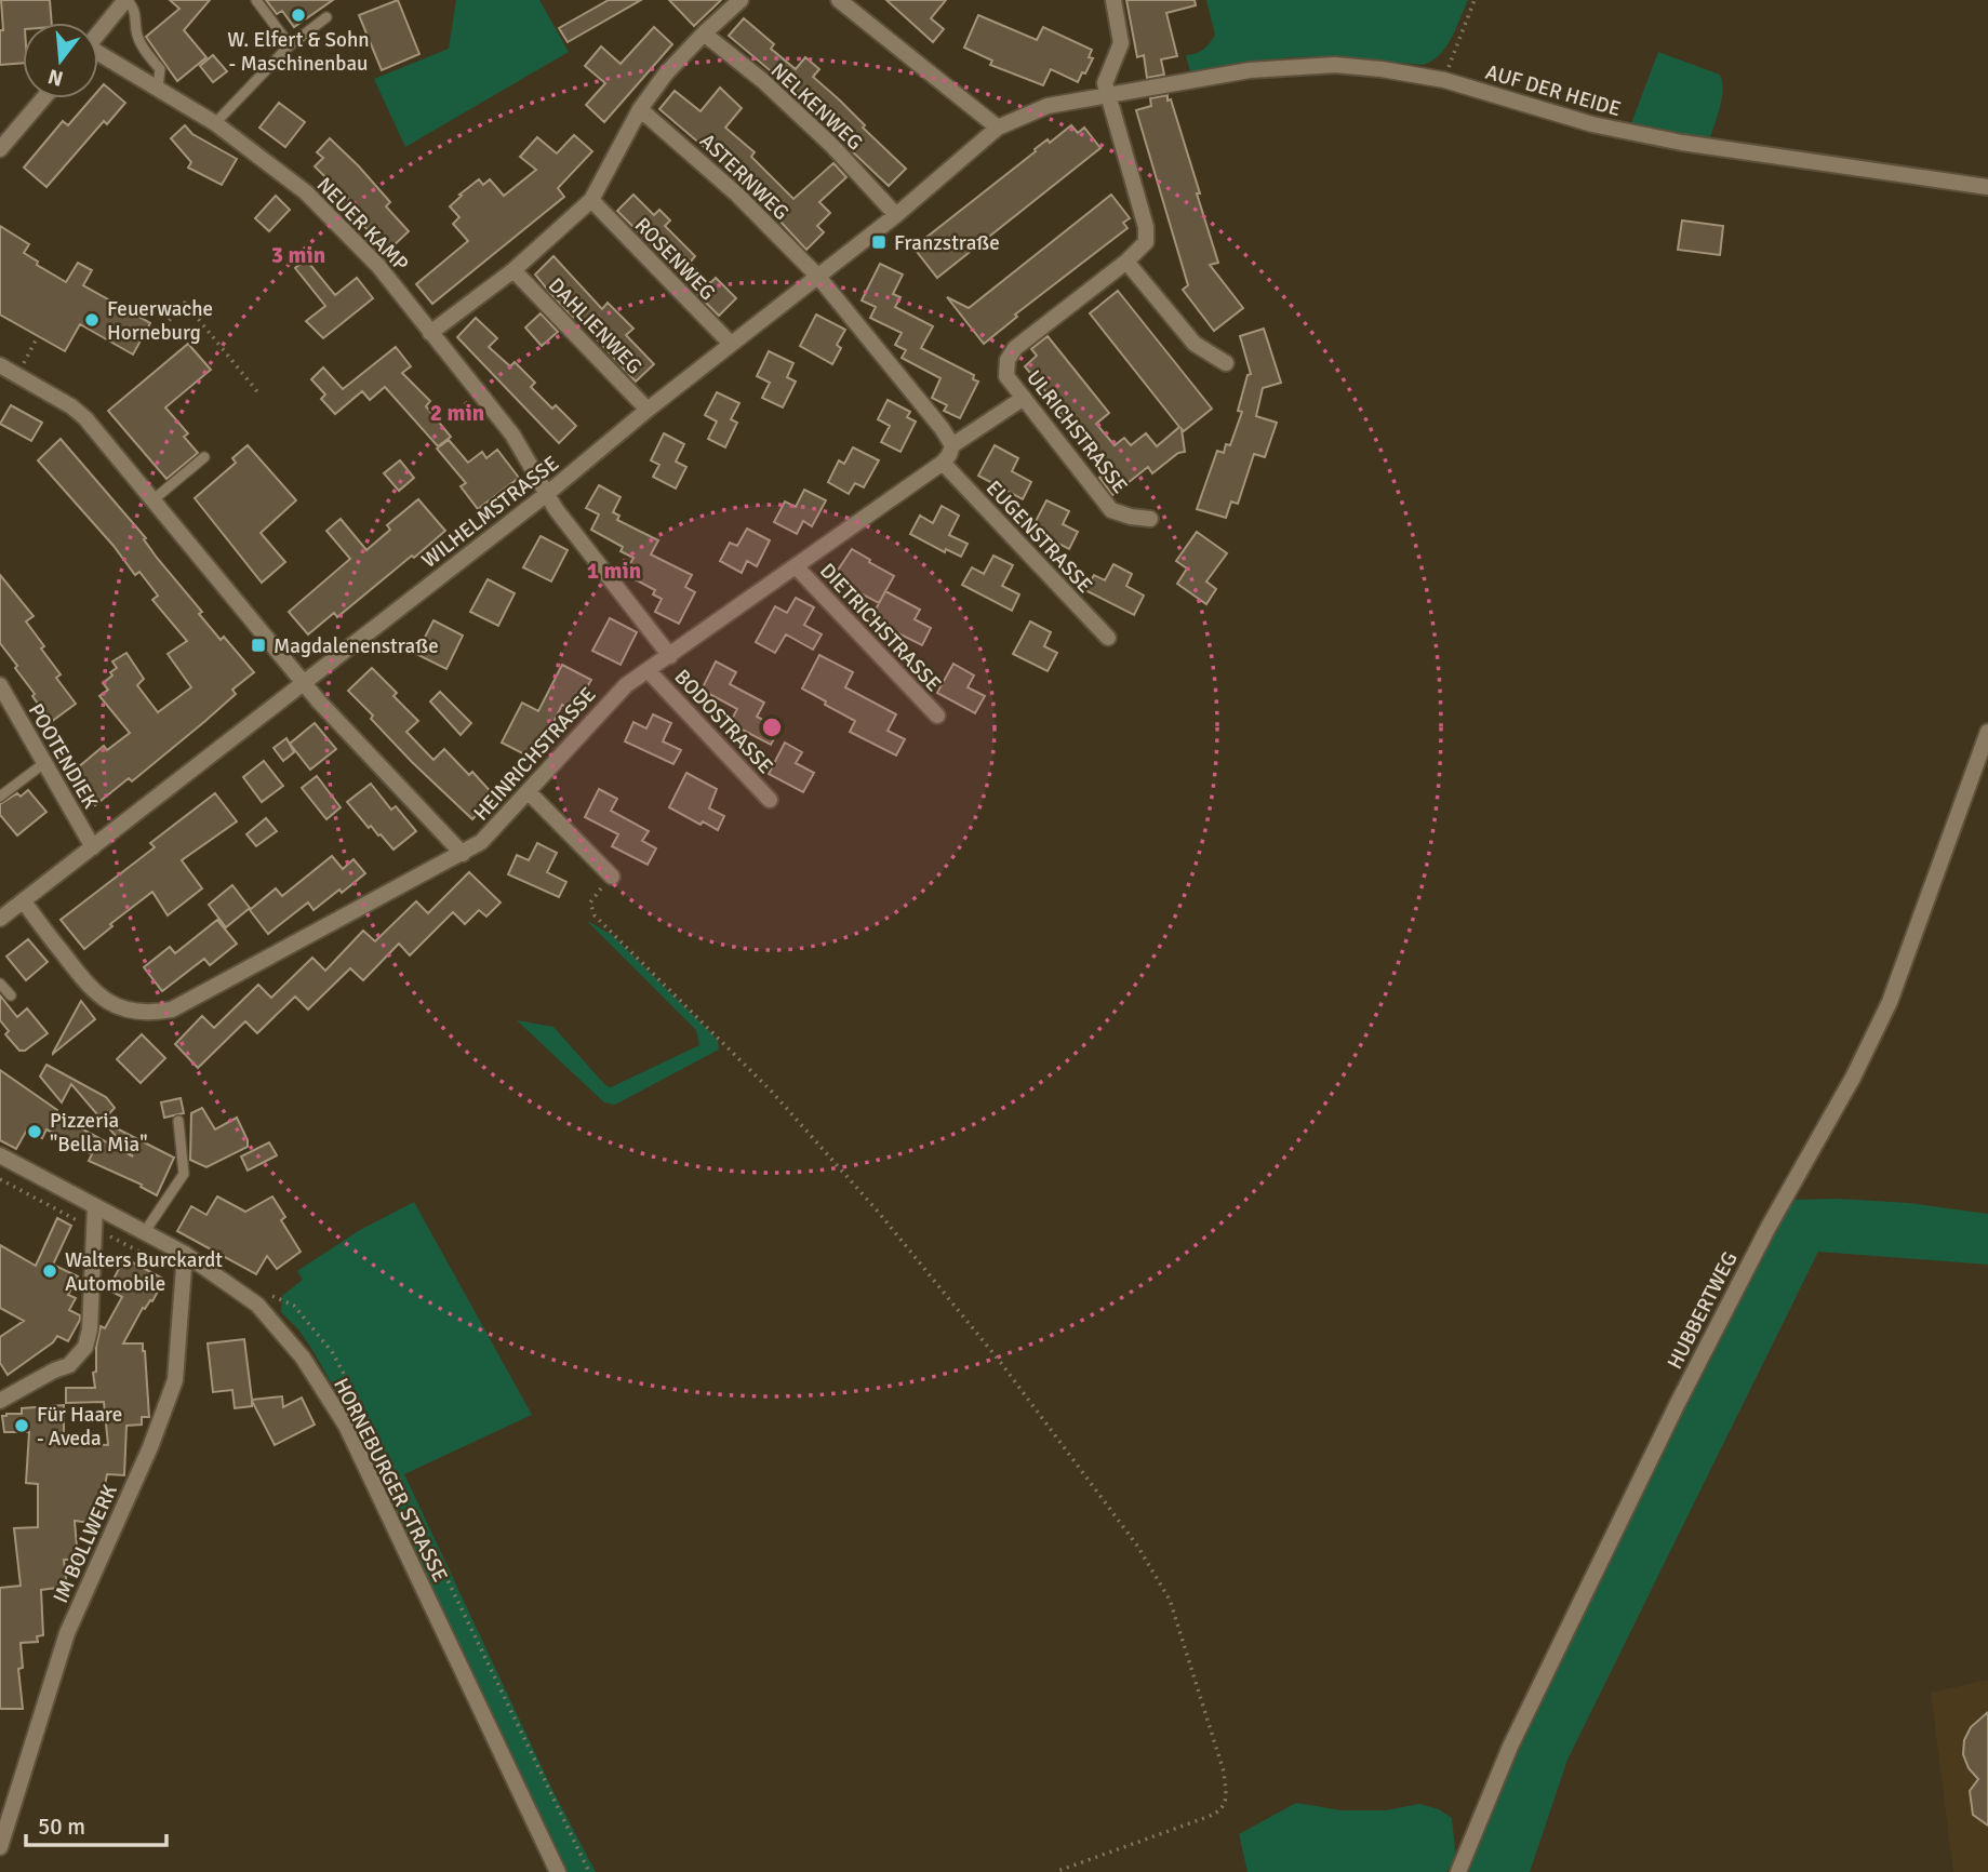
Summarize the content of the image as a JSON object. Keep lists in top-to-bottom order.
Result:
{
  "streets": {
    "street": [
      "AUF DER HEIDE",
      "NELKENWEG",
      "ASTERNWEG",
      "NEUER KAMP",
      "ROSENWEG",
      "DAHLIENWEG",
      "ULRICHSTRASSE",
      "WILHELMSTRASSE",
      "EUGENSTRASSE",
      "DIETRICHSTRASSE",
      "BODOSTRASSE",
      "HEINRICHSTRASSE",
      "POOTENDIEK",
      "HUBBERTWEG",
      "HORNEBURGER STRASSE",
      "IM BOLLWERK"
    ]
  },
  "crossings": [
    ["AUF DER HEIDE", "ULRICHSTRASSE"],
    ["AUF DER HEIDE", "WILHELMSTRASSE"],
    ["NELKENWEG", "WILHELMSTRASSE"],
    ["ASTERNWEG", "WILHELMSTRASSE"],
    ["NEUER KAMP", "WILHELMSTRASSE"],
    ["NEUER KAMP", "HEINRICHSTRASSE"],
    ["ROSENWEG", "WILHELMSTRASSE"],
    ["DAHLIENWEG", "WILHELMSTRASSE"],
    ["ULRICHSTRASSE", "HEINRICHSTRASSE"],
    ["WILHELMSTRASSE", "HEINRICHSTRASSE"],
    ["WILHELMSTRASSE", "POOTENDIEK"],
    ["EUGENSTRASSE", "HEINRICHSTRASSE"],
    ["DIETRICHSTRASSE", "HEINRICHSTRASSE"],
    ["BODOSTRASSE", "HEINRICHSTRASSE"],
    ["HORNEBURGER STRASSE", "IM BOLLWERK"]
  ],
  "places": {
    "other": [
      "W. Elfert & Sohn - Maschinenbau",
      "Feuerwache Horneburg",
      "Pizzeria \"Bella Mia\"",
      "Walters Burckardt Automobile",
      "Für Haare - Aveda"
    ],
    "transit": ["Franzstraße", "Magdalenenstraße"]
  },
  "scale_bar": "50 m",
  "north": "bottom",
  "rings": ["3 min", "2 min", "1 min"]
}
